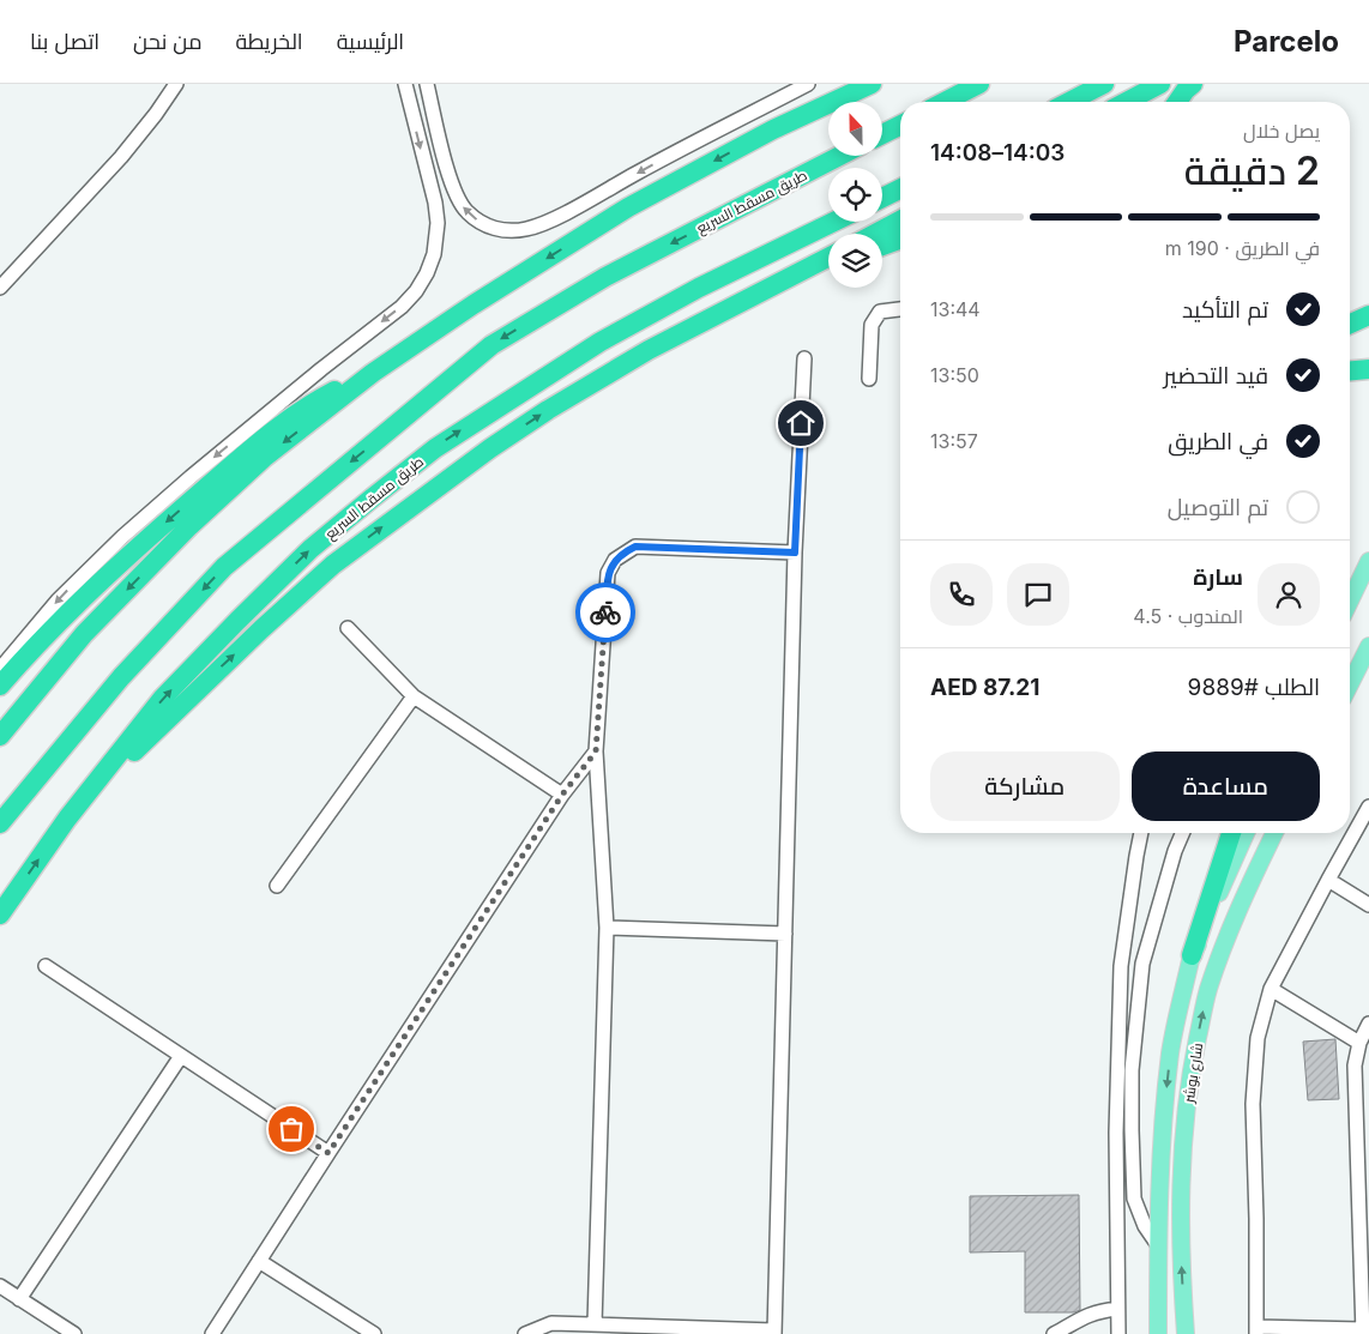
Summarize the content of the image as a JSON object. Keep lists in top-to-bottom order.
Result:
{
  "streets": {
    "highway": ["طريق مسقط السريع"],
    "main road": ["شارع بوشر"]
  },
  "north": "top",
  "page": {
    "header": "Parcelo",
    "nav": [
      "الرئيسية",
      "الخريطة",
      "من نحن",
      "اتصل بنا"
    ],
    "heading": ["2 دقيقة", "يصل خلال", "14:03–14:08"],
    "panel": [
      "سارة",
      "المندوب · 4.5",
      "الطلب #9889",
      "AED 87.21"
    ],
    "bar": "في الطريق · 190 m",
    "list": [
      ["تم التأكيد", "13:44"],
      ["قيد التحضير", "13:50"],
      ["في الطريق", "13:57"],
      "تم التوصيل"
    ],
    "buttons": ["مساعدة", "مشاركة"]
  }
}
